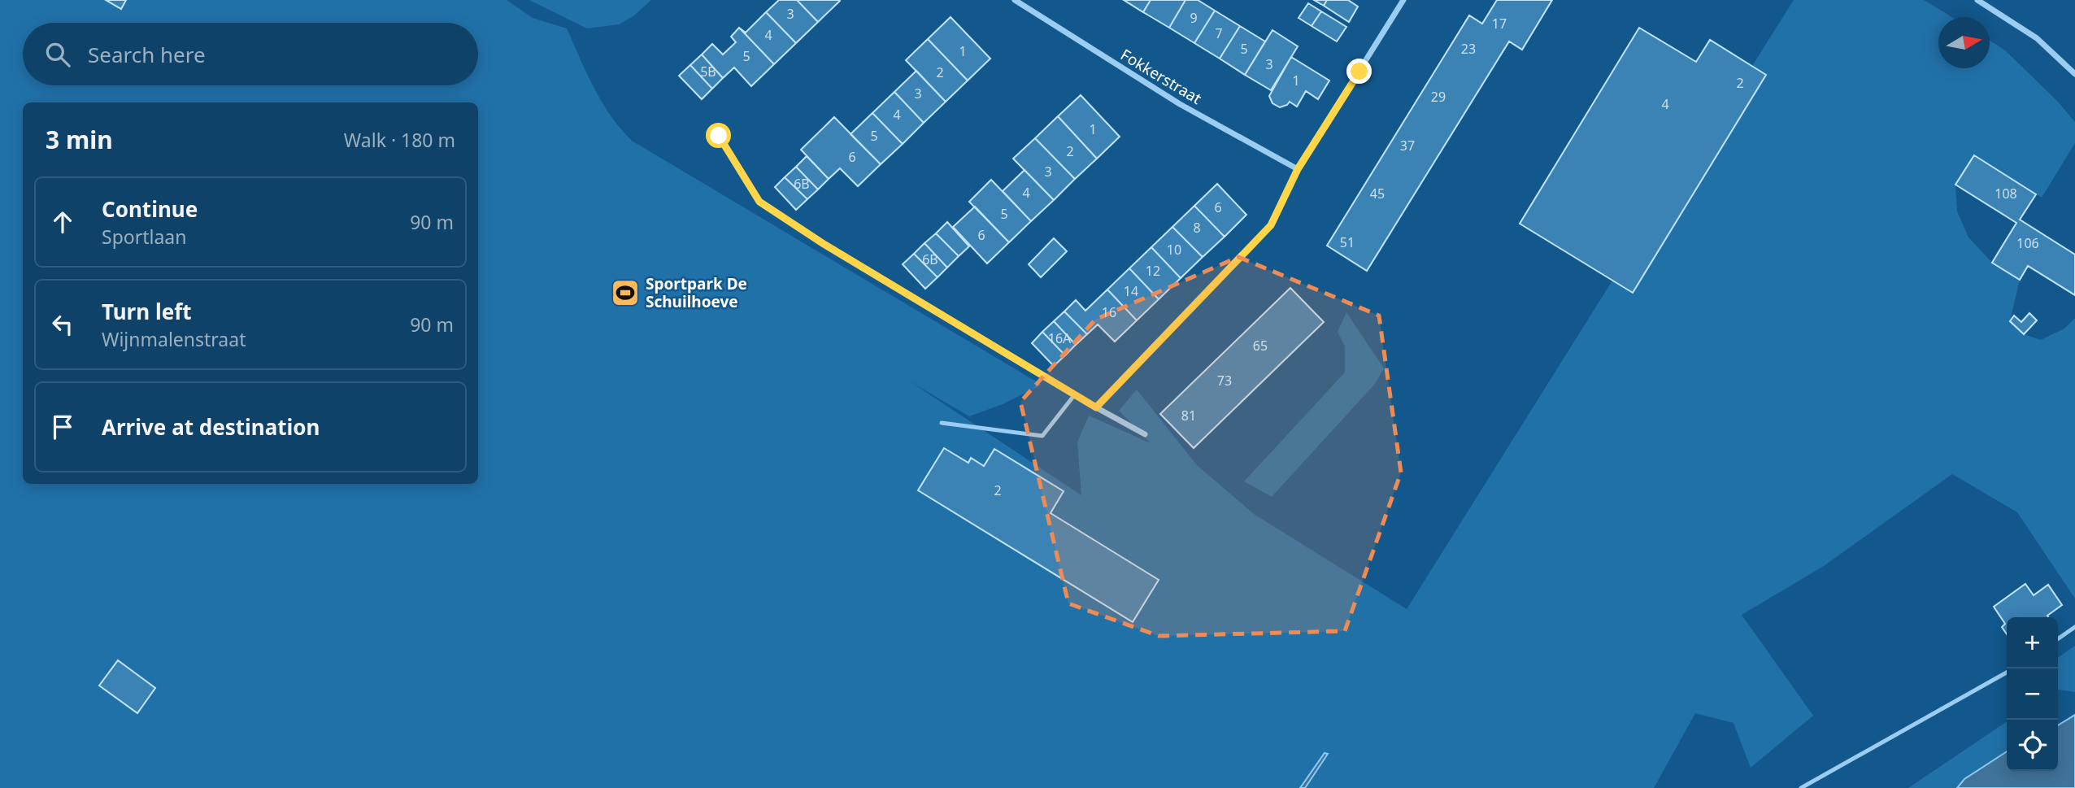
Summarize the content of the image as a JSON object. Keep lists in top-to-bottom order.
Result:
{
  "streets": {
    "street": ["Fokkerstraat"]
  },
  "places": {
    "sports": ["Sportpark De Schuilhoeve"]
  },
  "house_numbers": [
    "3",
    "9",
    "17",
    "7",
    "4",
    "5",
    "23",
    "1",
    "5",
    "3",
    "5B",
    "2",
    "1",
    "2",
    "3",
    "29",
    "4",
    "4",
    "1",
    "5",
    "37",
    "2",
    "6",
    "3",
    "6B",
    "4",
    "45",
    "108",
    "6",
    "5",
    "8",
    "6",
    "51",
    "106",
    "10",
    "6B",
    "12",
    "14",
    "16",
    "16A",
    "65",
    "73",
    "81",
    "2"
  ],
  "north": "right",
  "page": {
    "search": "Search here",
    "heading": ["3 min", "Walk · 180 m"],
    "list": [
      ["Continue", "Sportlaan", "90 m"],
      ["Turn left", "Wijnmalenstraat", "90 m"],
      "Arrive at destination"
    ],
    "map_buttons": ["+", "−"]
  }
}
